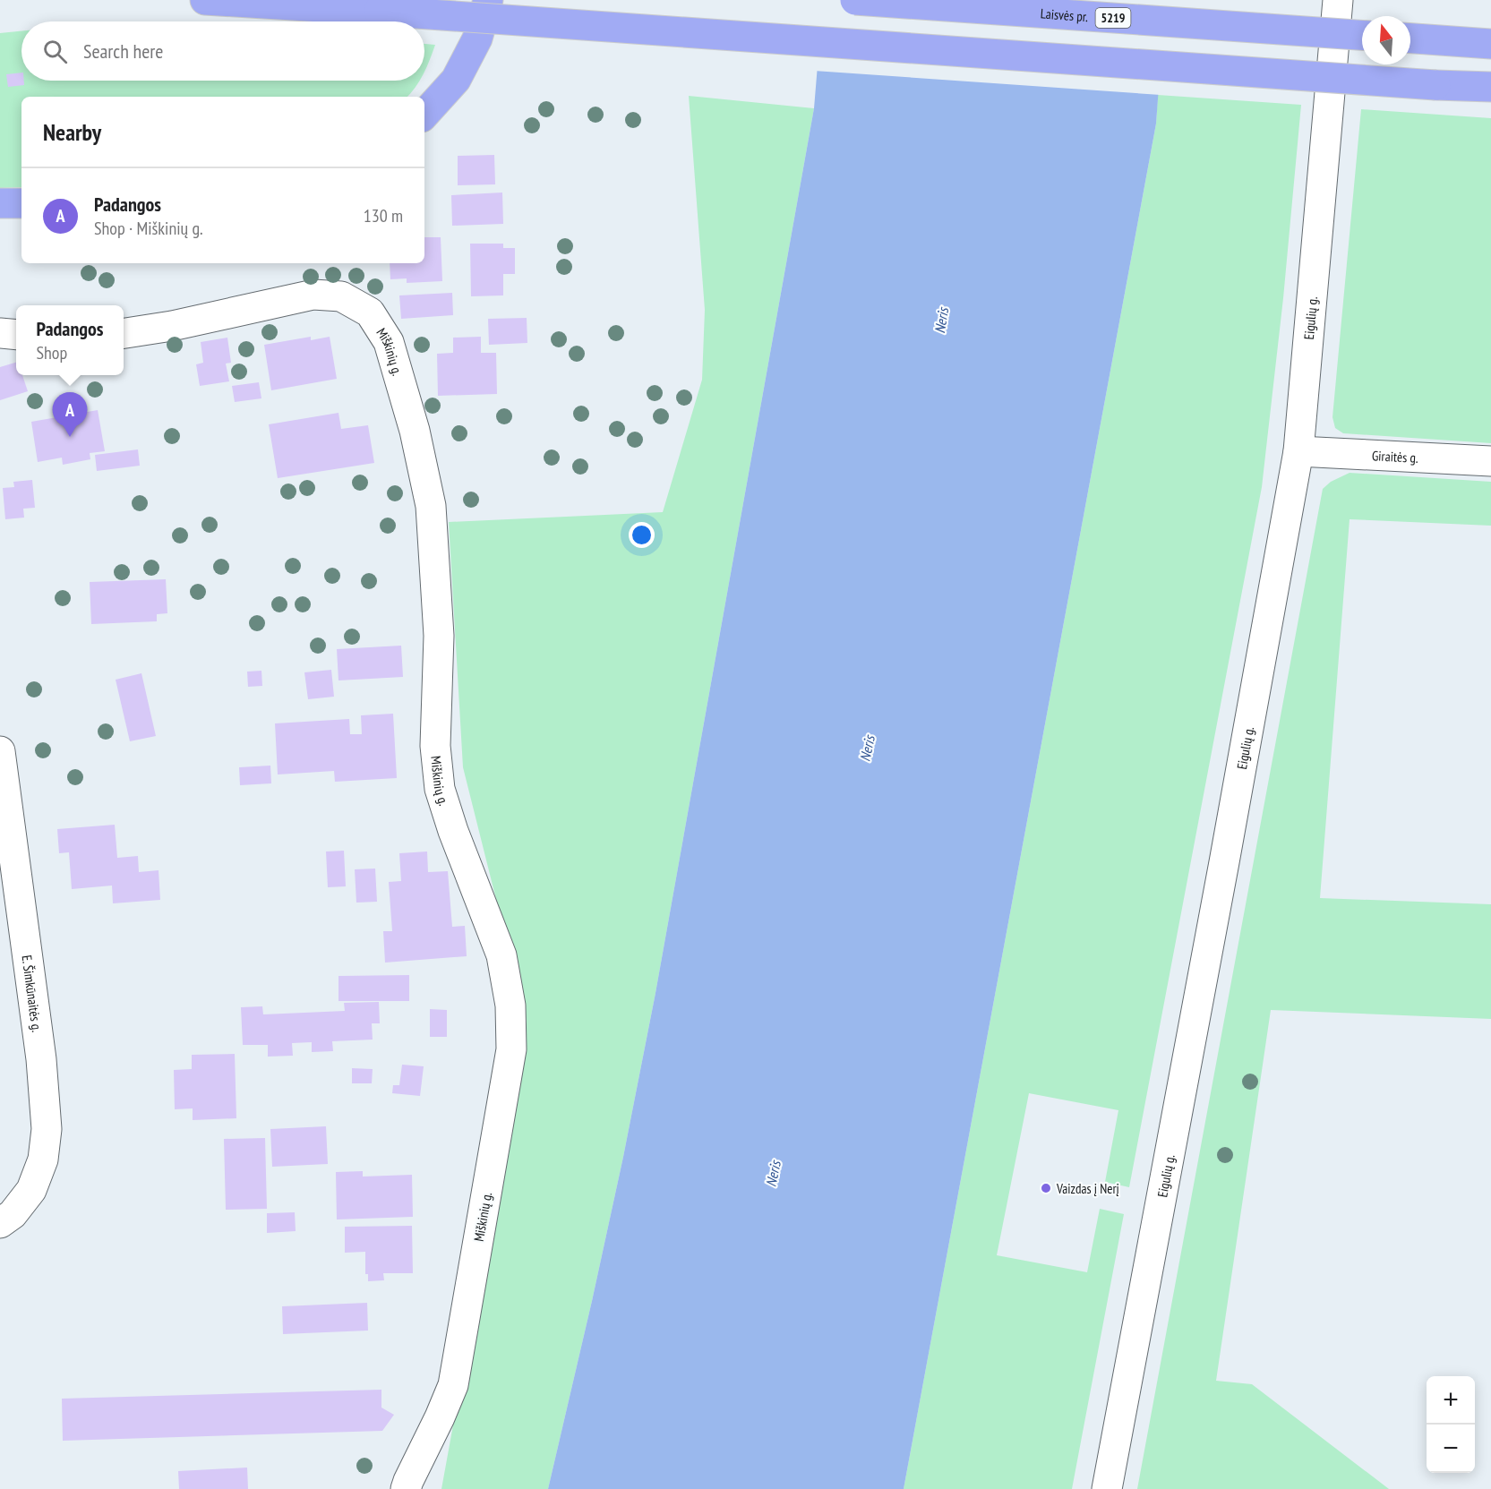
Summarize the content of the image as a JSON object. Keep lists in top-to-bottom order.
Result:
{
  "streets": {
    "highway": ["Laisvės pr.", "5219"],
    "street": [
      "Eigulių g.",
      "Miškinių g.",
      "Giraitės g.",
      "E. Šimkūnaitės g."
    ]
  },
  "crossings": [
    ["Eigulių g.", "Giraitės g."]
  ],
  "water": ["Neris"],
  "places": ["Vaizdas į Nerį"],
  "north": "top",
  "page": {
    "search": "Search here",
    "heading": "Nearby",
    "list": [
      {
        "mark": "A",
        "name": "Padangos",
        "note": "Shop · Miškinių g.",
        "value": "130 m"
      }
    ],
    "popup": ["Padangos", "Shop"],
    "pins": "A",
    "map_buttons": ["+", "−"]
  }
}
